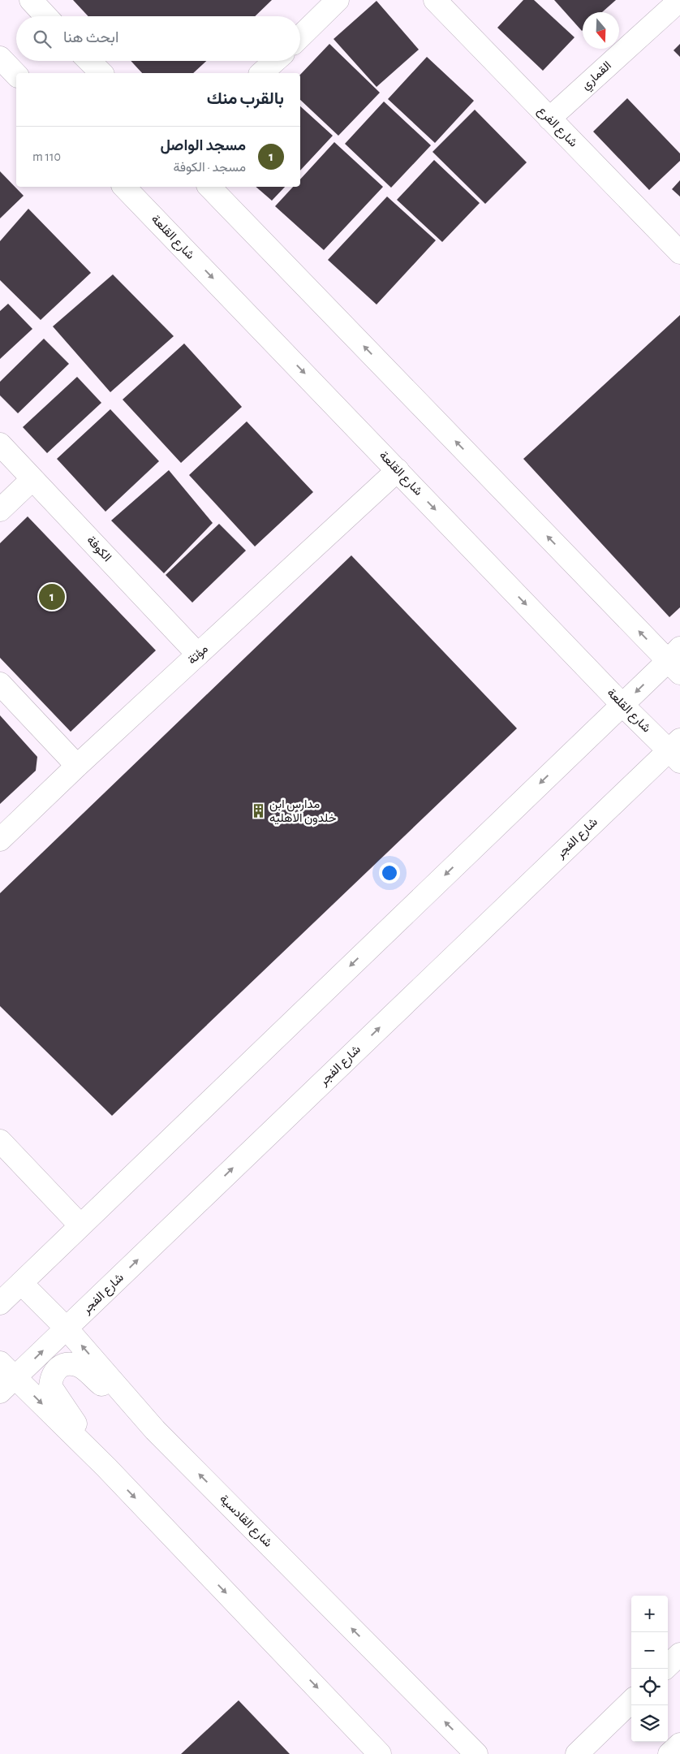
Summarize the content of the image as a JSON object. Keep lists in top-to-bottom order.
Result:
{
  "streets": {
    "street": [
      "القماري",
      "شارع الفرع",
      "شارع القلعة",
      "الكوفة",
      "مؤتة",
      "شارع الفجر",
      "شارع القادسية"
    ]
  },
  "crossings": [
    ["القماري", "شارع الفرع"],
    ["شارع القلعة", "مؤتة"],
    ["شارع القلعة", "شارع الفجر"],
    ["الكوفة", "مؤتة"],
    ["شارع الفجر", "شارع القادسية"]
  ],
  "places": {
    "building": ["مدارس ابن خلدون الاهليه"]
  },
  "north": "bottom",
  "page": {
    "search": "ابحث هنا",
    "heading": "بالقرب منك",
    "list": [
      {
        "mark": "1",
        "name": "مسجد الواصل",
        "note": "مسجد · الكوفة",
        "value": "110 m"
      }
    ],
    "pins": "1",
    "map_buttons": ["+", "−"]
  }
}
